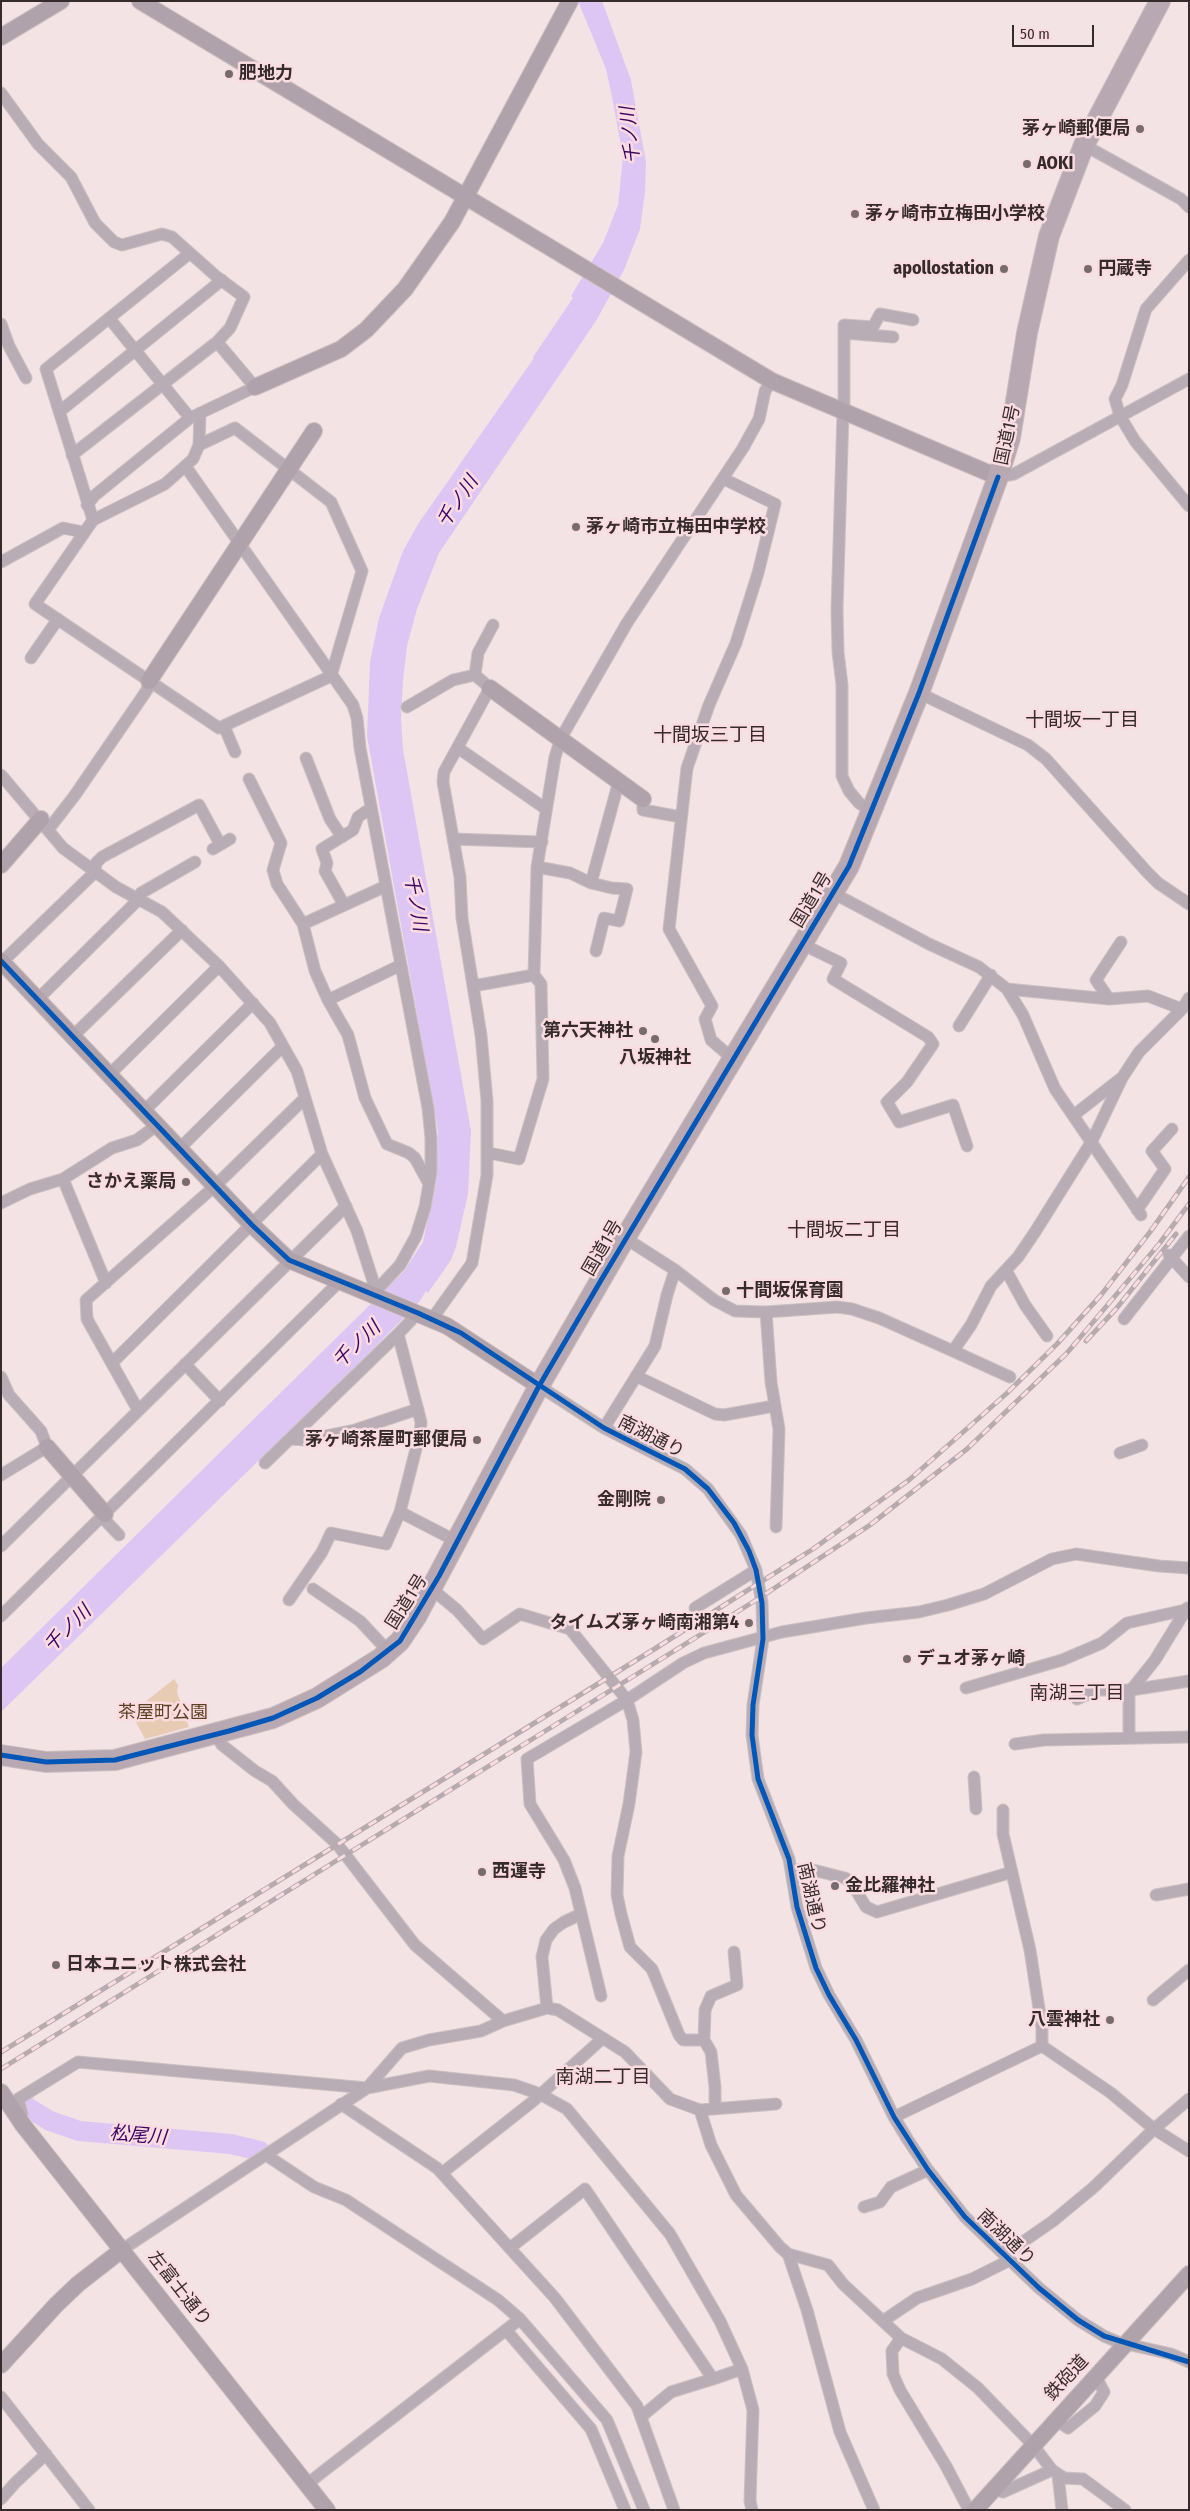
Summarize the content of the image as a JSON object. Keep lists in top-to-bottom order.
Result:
{
  "streets": {
    "highway": ["国道1号"],
    "street": ["南湖通り", "左富士通り", "鉄砲道"]
  },
  "crossings": [
    ["国道1号", "南湖通り"],
    ["南湖通り", "鉄砲道"]
  ],
  "districts": [
    "十間坂一丁目",
    "十間坂三丁目",
    "十間坂二丁目",
    "南湖三丁目",
    "南湖二丁目"
  ],
  "water": ["千ノ川", "松尾川"],
  "parks": ["茶屋町公園"],
  "places": [
    "肥地力",
    "茅ヶ崎郵便局",
    "AOKI",
    "茅ヶ崎市立梅田小学校",
    "apollostation",
    "円蔵寺",
    "茅ヶ崎市立梅田中学校",
    "第六天神社",
    "八坂神社",
    "さかえ薬局",
    "十間坂保育園",
    "茅ヶ崎茶屋町郵便局",
    "金剛院",
    "タイムズ茅ヶ崎南湘第4",
    "デュオ茅ヶ崎",
    "西運寺",
    "金比羅神社",
    "日本ユニット株式会社",
    "八雲神社"
  ],
  "scale_bar": "50 m"
}
